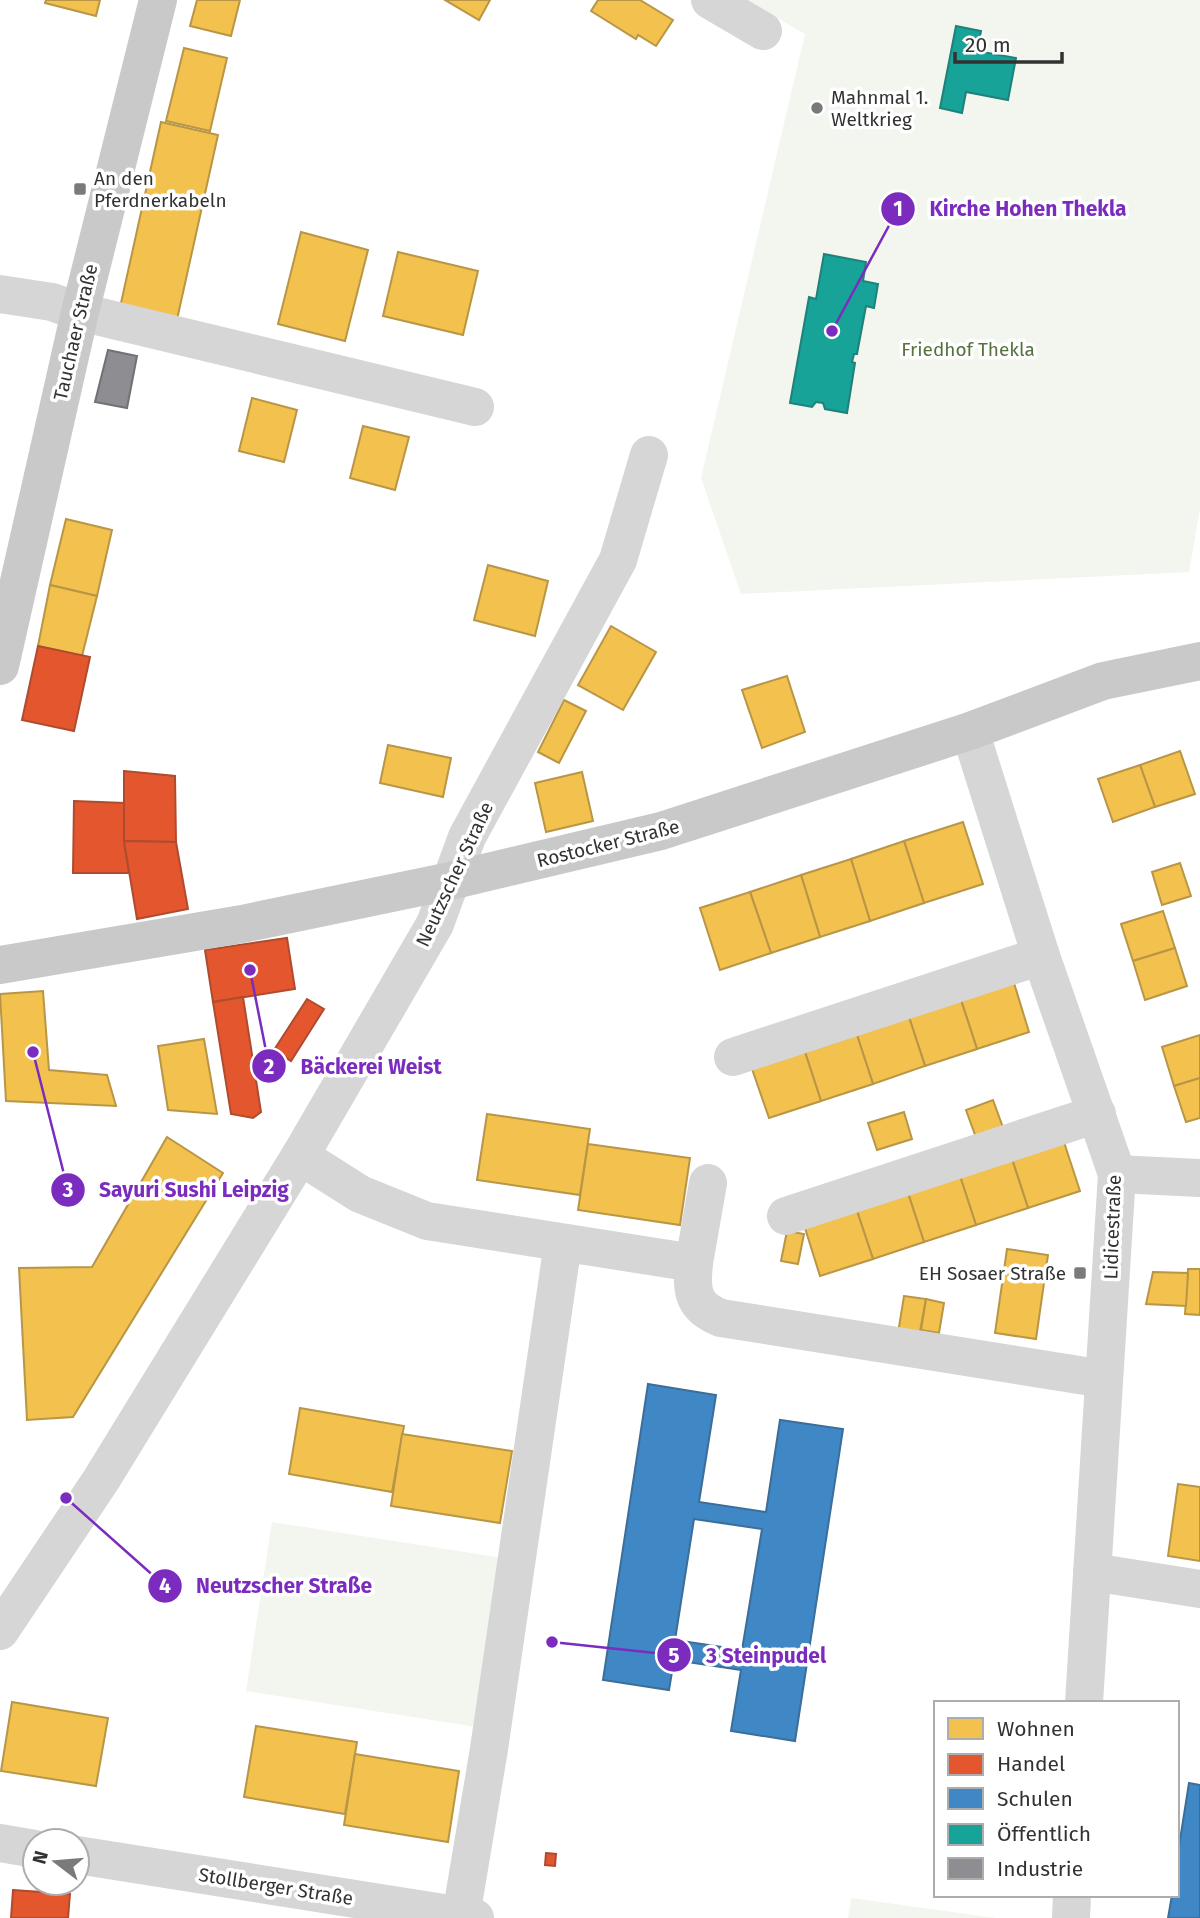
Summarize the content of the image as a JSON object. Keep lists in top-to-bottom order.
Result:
{
  "streets": {
    "main road": ["Tauchaer Straße", "Rostocker Straße"],
    "street": ["Neutzscher Straße", "Lidicestraße", "Stollberger Straße"]
  },
  "crossings": [
    ["Rostocker Straße", "Neutzscher Straße"],
    ["Rostocker Straße", "Lidicestraße"]
  ],
  "parks": ["Friedhof Thekla"],
  "places": {
    "other": [
      "Mahnmal 1. Weltkrieg",
      "Kirche Hohen Thekla",
      "Bäckerei Weist",
      "Sayuri Sushi Leipzig",
      "Neutzscher Straße",
      "3 Steinpudel"
    ],
    "transit": ["An den Pferdnerkabeln", "EH Sosaer Straße"]
  },
  "legend": [
    "Wohnen",
    "Handel",
    "Schulen",
    "Öffentlich",
    "Industrie"
  ],
  "scale_bar": "20 m",
  "north": "left"
}
